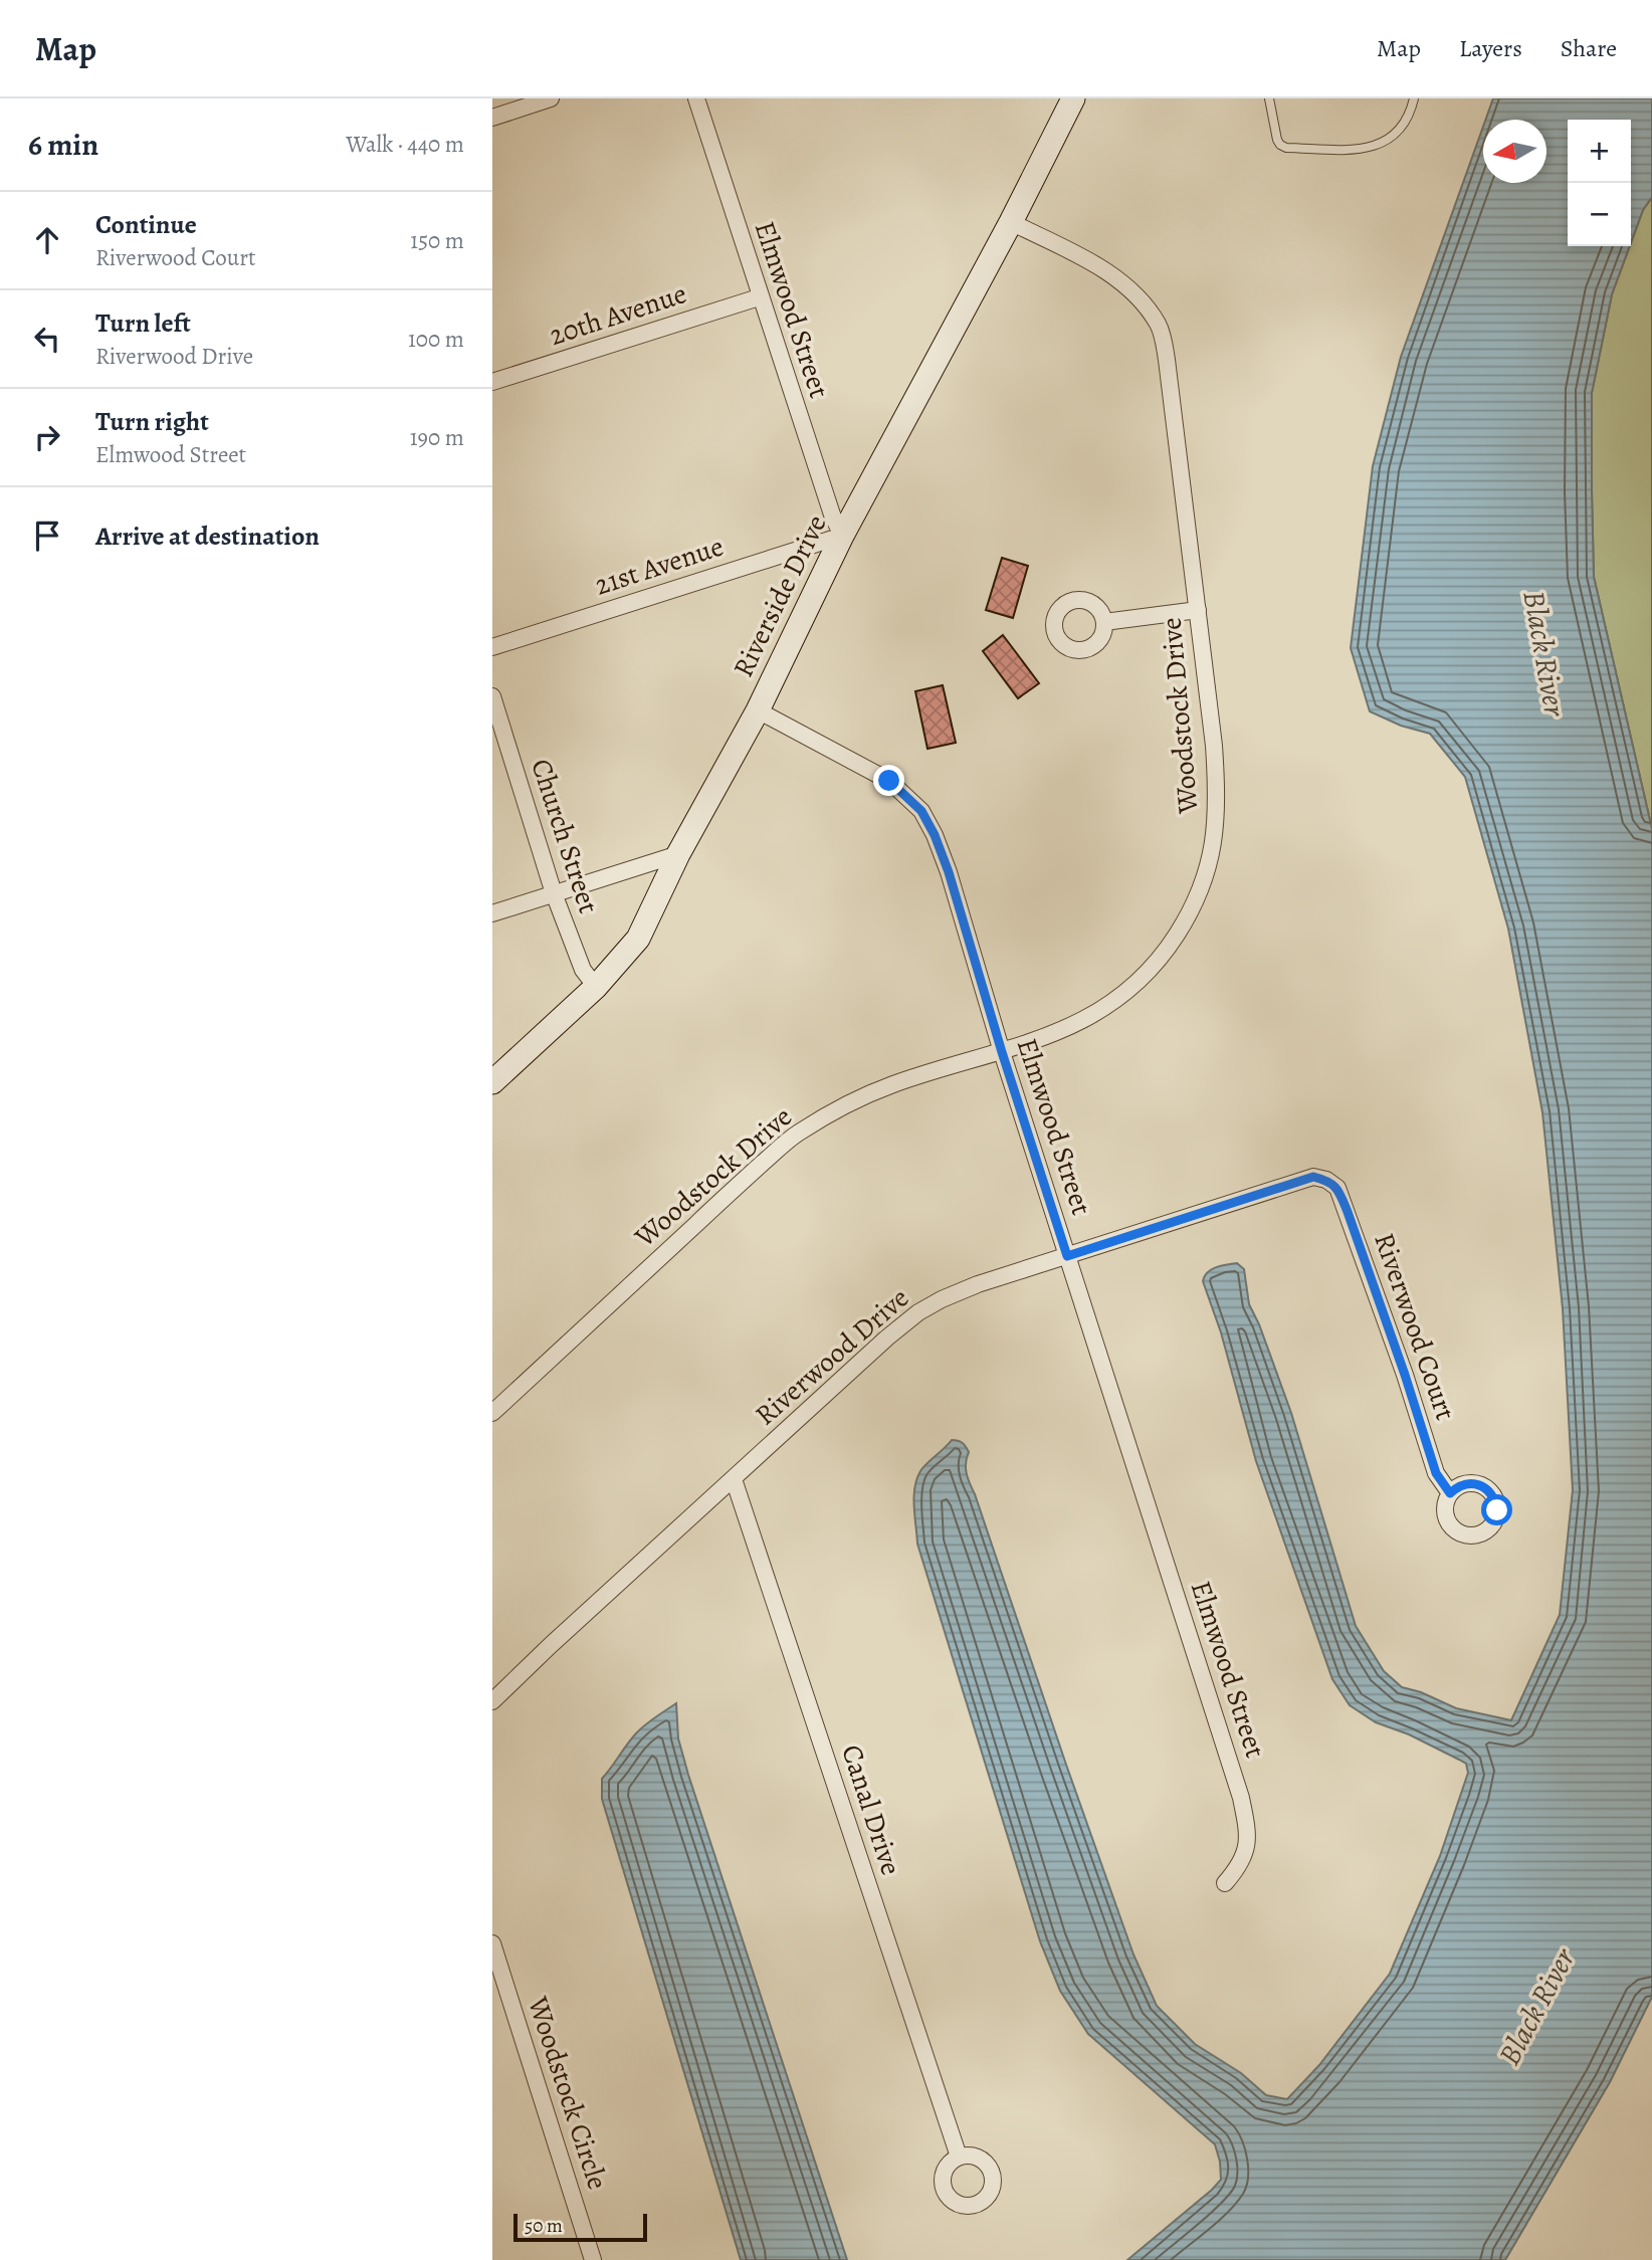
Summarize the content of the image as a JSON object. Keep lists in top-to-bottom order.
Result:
{
  "streets": {
    "street": [
      "Elmwood Street",
      "20th Avenue",
      "21st Avenue",
      "Riverside Drive",
      "Woodstock Drive",
      "Church Street",
      "Riverwood Court",
      "Riverwood Drive",
      "Canal Drive",
      "Woodstock Circle"
    ]
  },
  "crossings": [
    ["Elmwood Street", "20th Avenue"],
    ["Elmwood Street", "21st Avenue"],
    ["Elmwood Street", "Riverside Drive"],
    ["Elmwood Street", "Woodstock Drive"],
    ["Elmwood Street", "Riverwood Drive"],
    ["21st Avenue", "Riverside Drive"],
    ["Riverside Drive", "Woodstock Drive"],
    ["Riverside Drive", "Church Street"],
    ["Riverwood Court", "Riverwood Drive"],
    ["Riverwood Drive", "Canal Drive"]
  ],
  "water": ["Black River"],
  "scale_bar": "50 m",
  "north": "left",
  "page": {
    "header": "Map",
    "nav": ["Map", "Layers", "Share"],
    "heading": ["6 min", "Walk · 440 m"],
    "map_buttons": ["+", "−"],
    "list": [
      ["Continue", "Riverwood Court", "150 m"],
      ["Turn left", "Riverwood Drive", "100 m"],
      ["Turn right", "Elmwood Street", "190 m"],
      "Arrive at destination"
    ],
    "scale": "50 m"
  }
}
